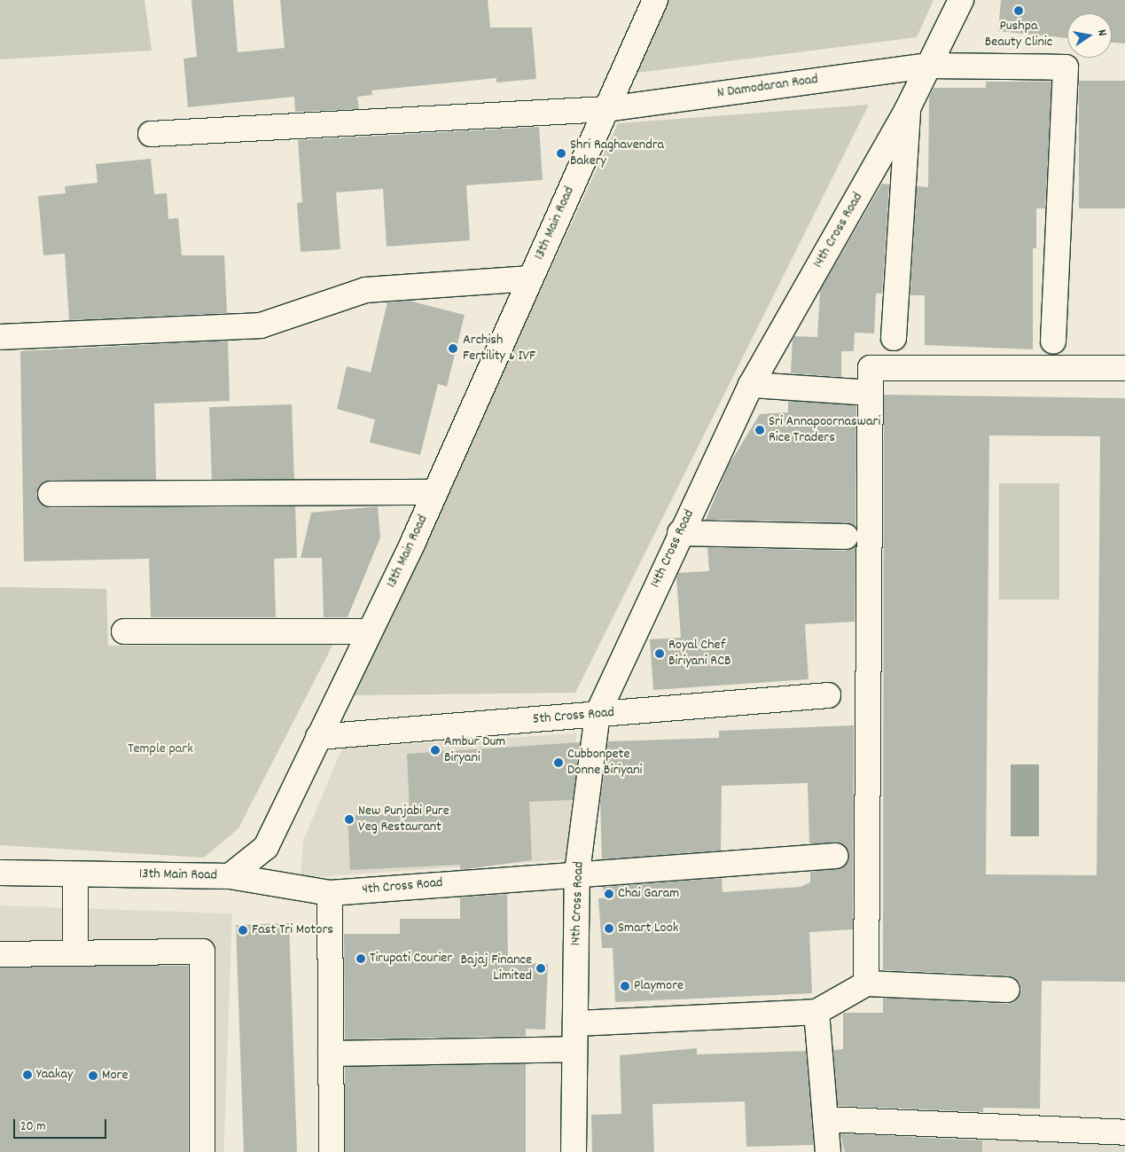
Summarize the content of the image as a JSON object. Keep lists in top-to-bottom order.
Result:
{
  "streets": {
    "street": [
      "N Damodaran Road",
      "13th Main Road",
      "14th Cross Road",
      "5th Cross Road",
      "4th Cross Road"
    ]
  },
  "crossings": [
    ["N Damodaran Road", "13th Main Road"],
    ["N Damodaran Road", "14th Cross Road"],
    ["13th Main Road", "5th Cross Road"],
    ["13th Main Road", "4th Cross Road"],
    ["14th Cross Road", "5th Cross Road"],
    ["14th Cross Road", "4th Cross Road"]
  ],
  "parks": ["Temple park"],
  "places": [
    "Pushpa Beauty Clinic",
    "Shri Raghavendra Bakery",
    "Archish Fertility & IVF",
    "Sri Annapoornaswari Rice Traders",
    "Royal Chef Biriyani RCB",
    "Ambur Dum Biryani",
    "Cubbonpete Donne Biriyani",
    "New Punjabi Pure Veg Restaurant",
    "Chai Garam",
    "Smart Look",
    "Fast Tri Motors",
    "Tirupati Courier",
    "Bajaj Finance Limited",
    "Playmore",
    "Yaakay",
    "More"
  ],
  "scale_bar": "20 m",
  "north": "right"
}
